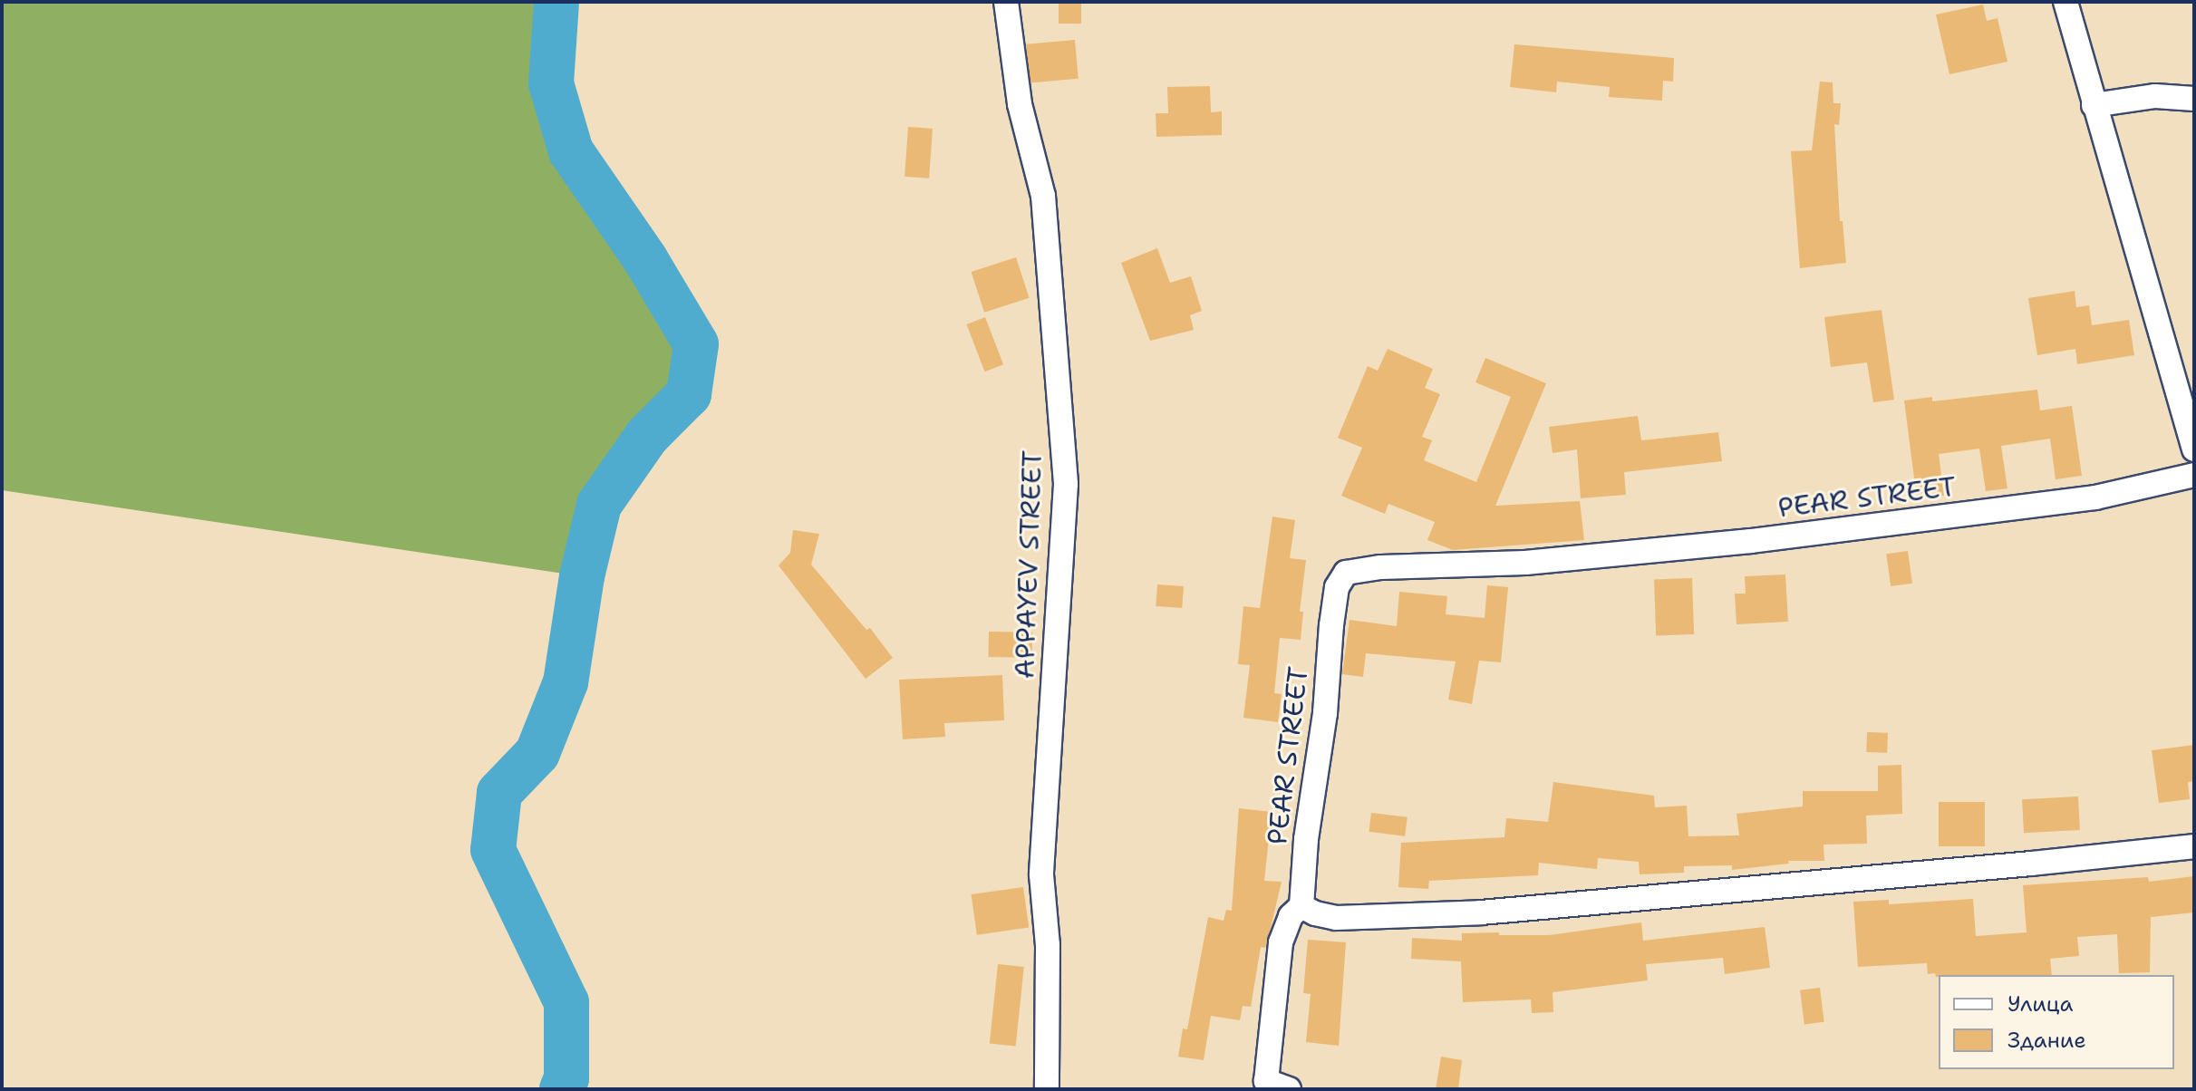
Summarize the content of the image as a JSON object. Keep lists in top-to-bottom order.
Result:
{
  "streets": {
    "street": ["PEAR STREET", "APPAYEV STREET"]
  },
  "legend": ["Улица", "Здание"]
}
